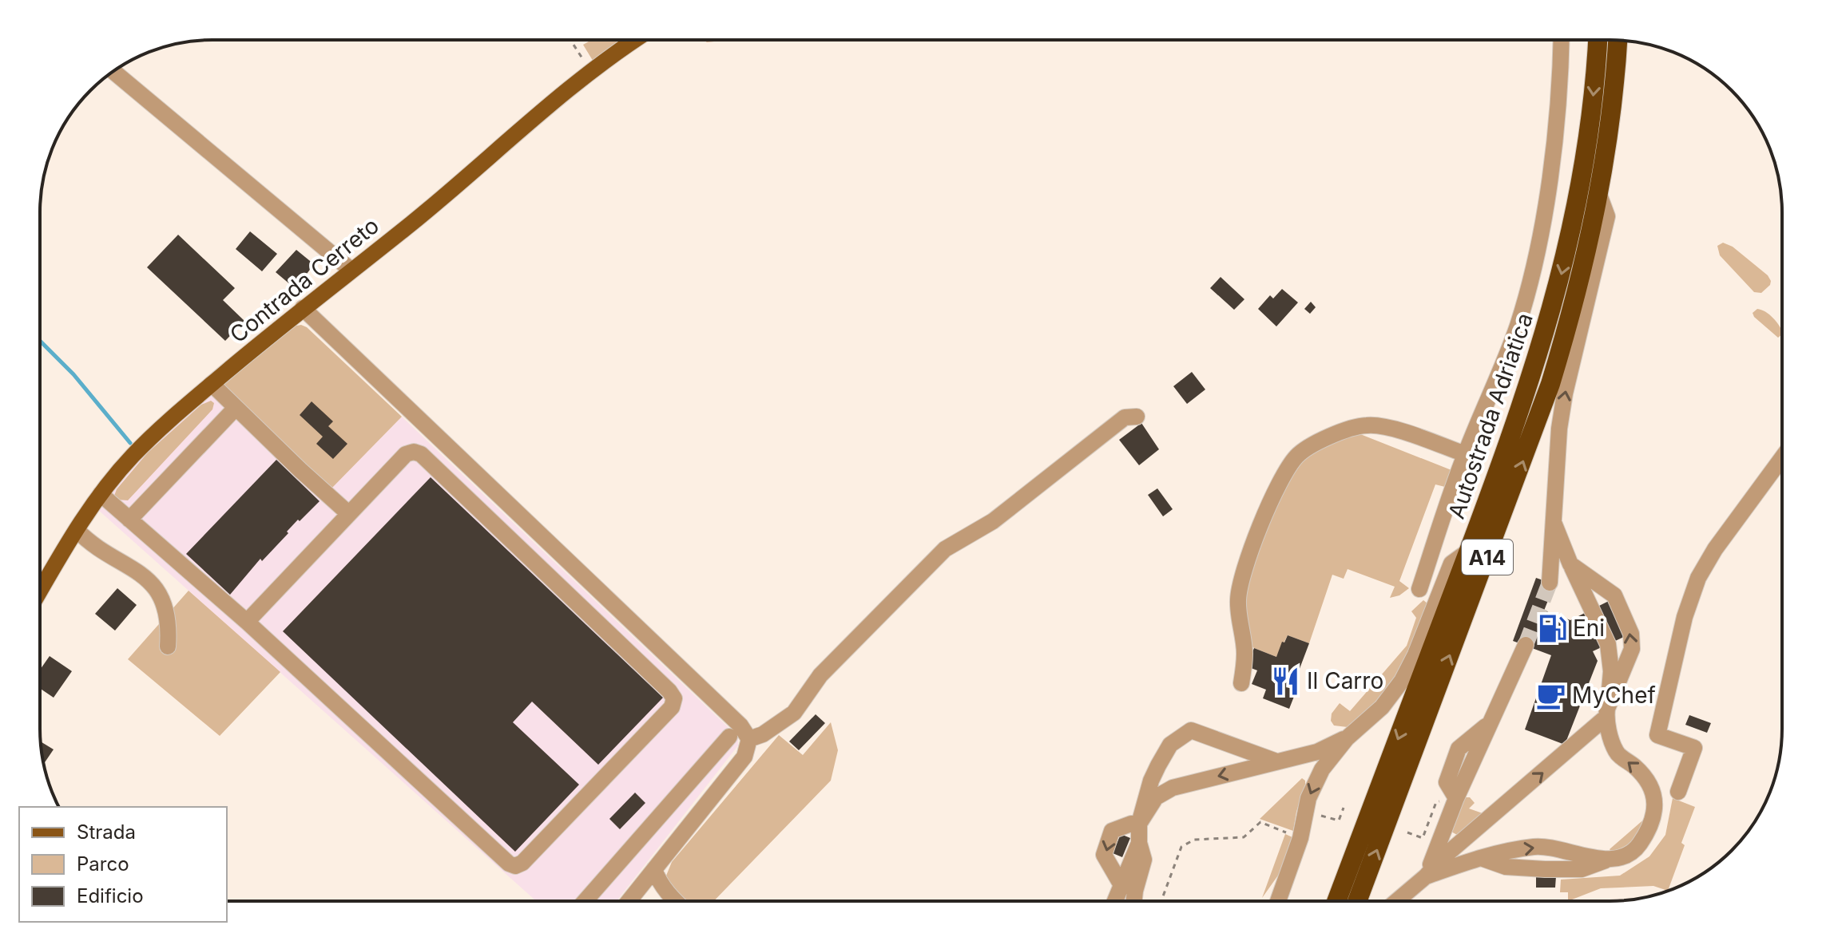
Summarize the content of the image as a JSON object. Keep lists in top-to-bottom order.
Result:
{
  "streets": {
    "highway": ["Autostrada Adriatica", "A14"],
    "main road": ["Contrada Cerreto"]
  },
  "places": {
    "fuel station": ["Eni"],
    "restaurant": ["Il Carro"],
    "cafe": ["MyChef"]
  },
  "legend": ["Strada", "Parco", "Edificio"]
}
